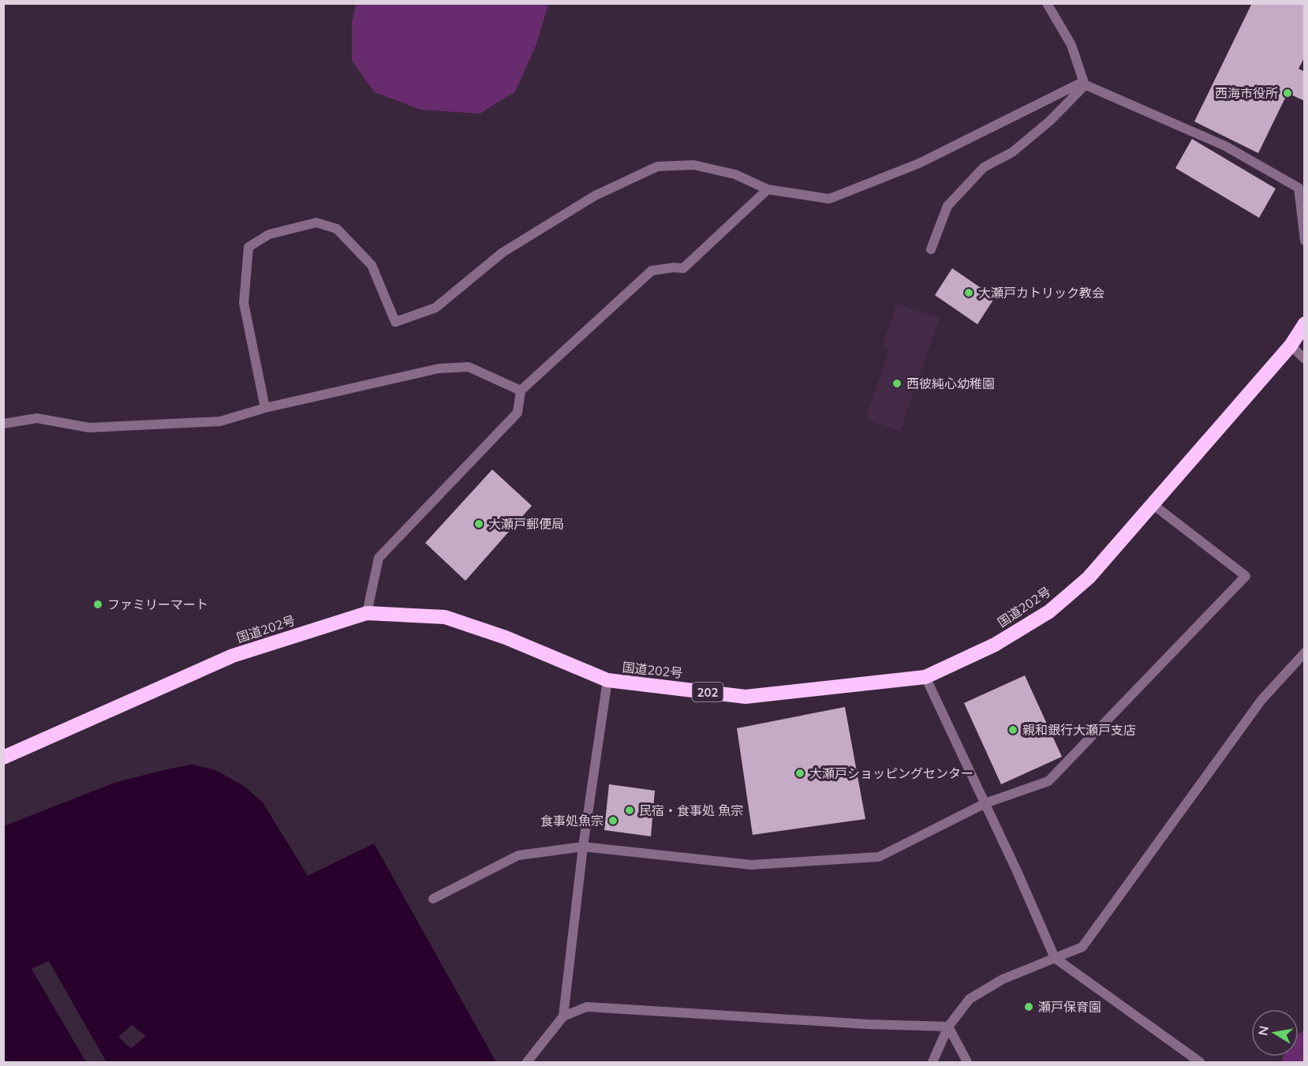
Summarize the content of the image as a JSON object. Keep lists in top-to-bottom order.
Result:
{
  "streets": {
    "highway": ["国道202号", "202"]
  },
  "places": [
    "西海市役所",
    "大瀬戸カトリック教会",
    "西彼純心幼稚園",
    "大瀬戸郵便局",
    "ファミリーマート",
    "親和銀行大瀬戸支店",
    "大瀬戸ショッピングセンター",
    "民宿・食事処 魚宗",
    "食事処魚宗",
    "瀬戸保育園"
  ],
  "north": "left"
}
